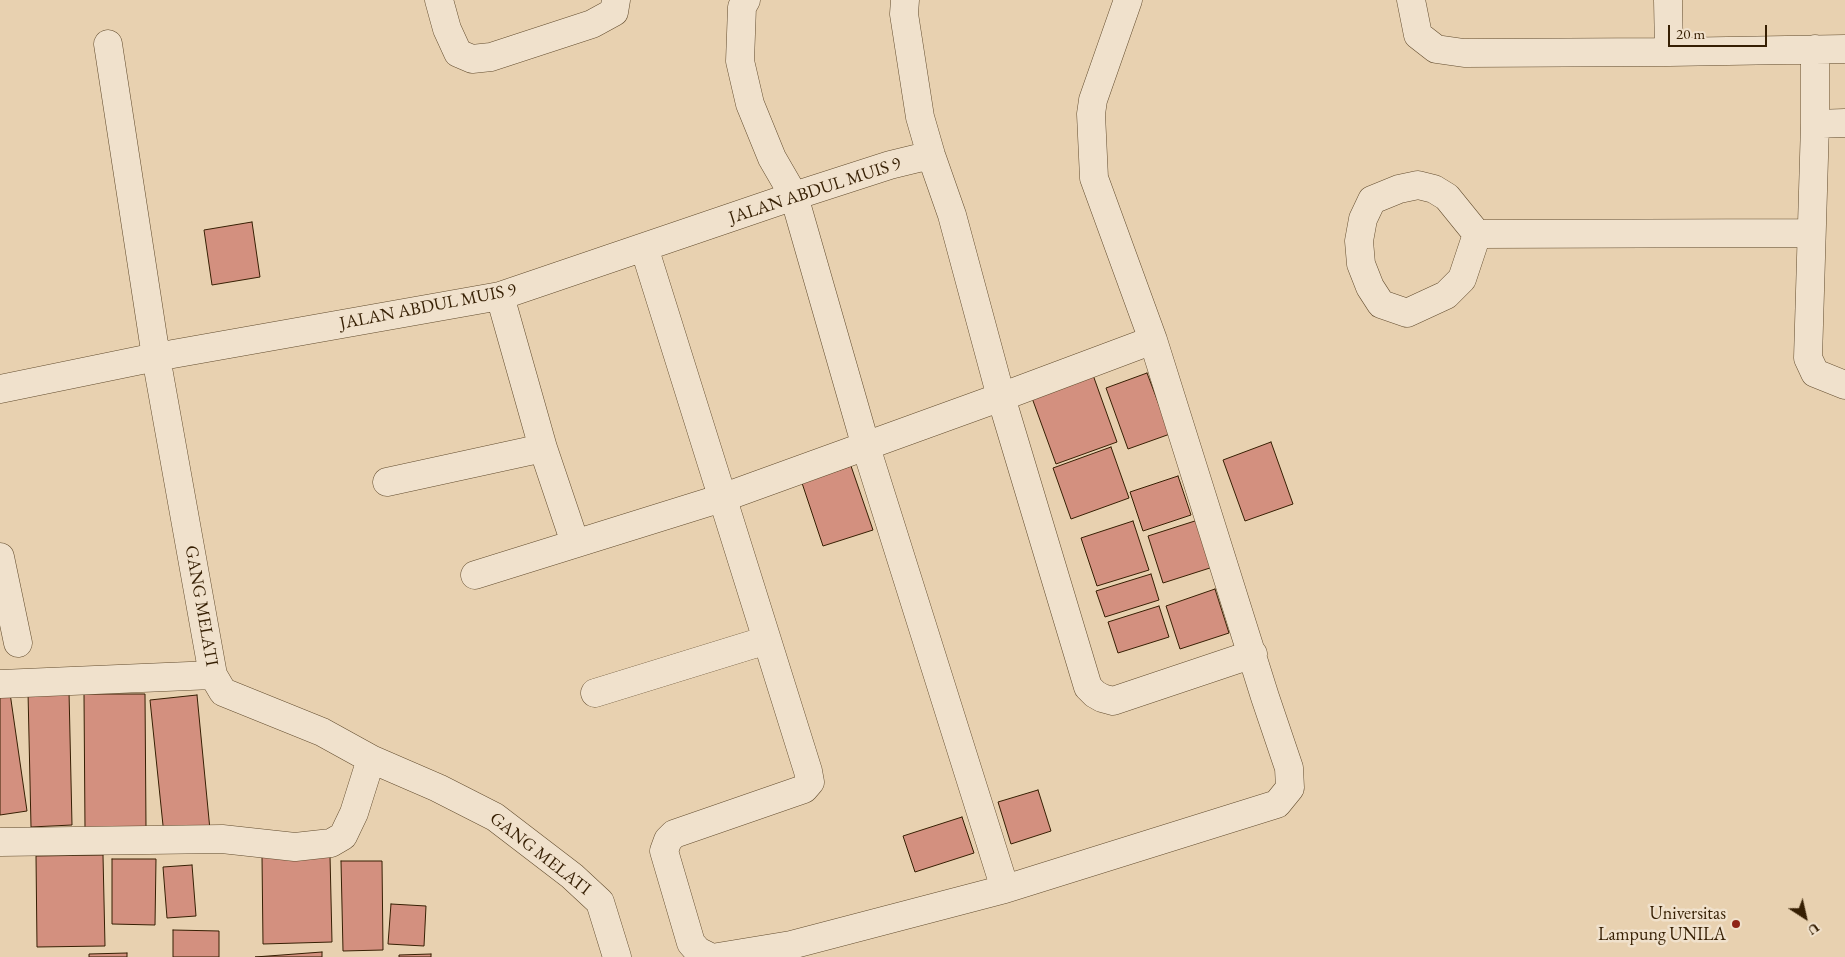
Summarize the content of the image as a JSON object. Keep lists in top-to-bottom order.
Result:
{
  "streets": {
    "street": ["JALAN ABDUL MUIS 9", "GANG MELATI"]
  },
  "crossings": [
    ["JALAN ABDUL MUIS 9", "GANG MELATI"]
  ],
  "places": ["Universitas Lampung UNILA"],
  "scale_bar": "20 m",
  "north": "bottom right"
}
